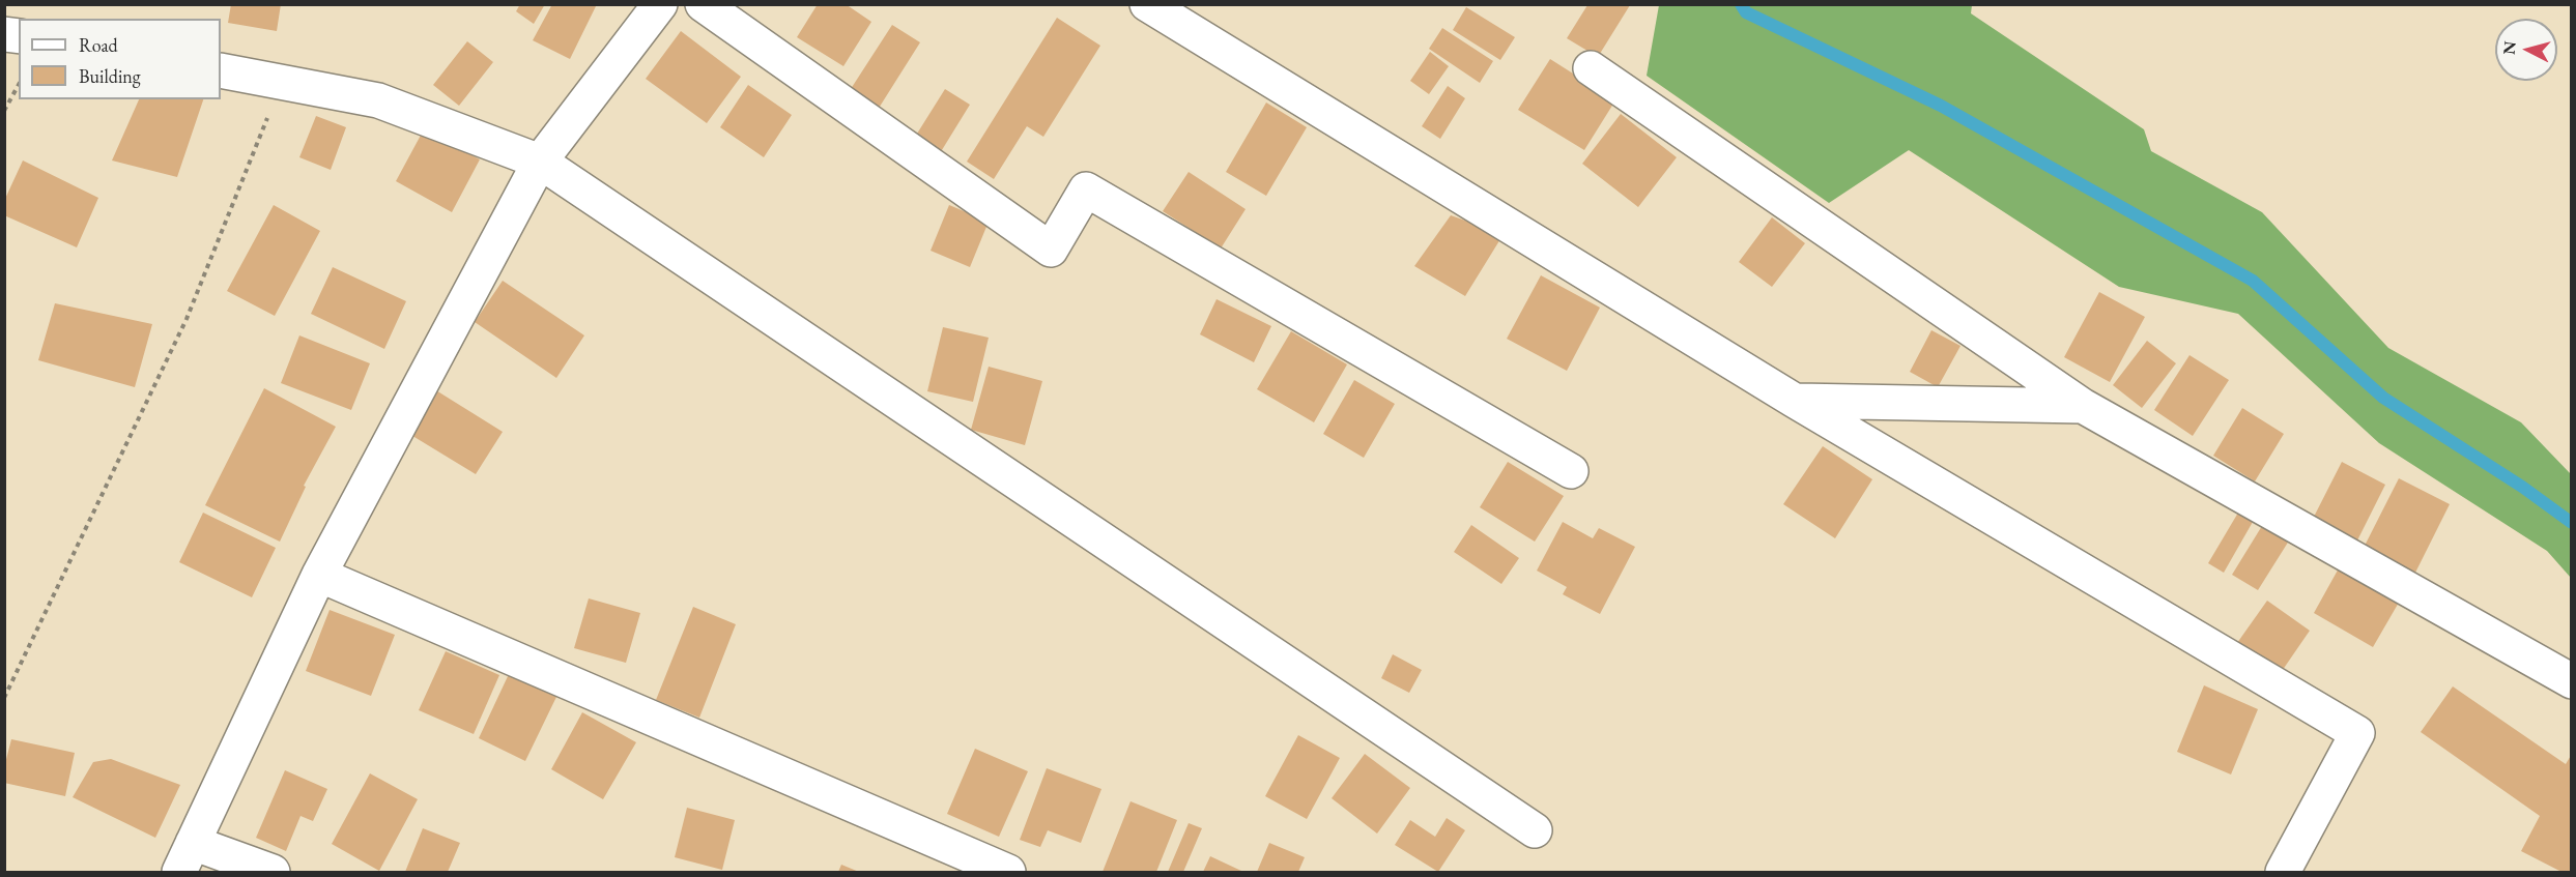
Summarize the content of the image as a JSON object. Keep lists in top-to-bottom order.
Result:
{
  "legend": ["Road", "Building"],
  "north": "left"
}
